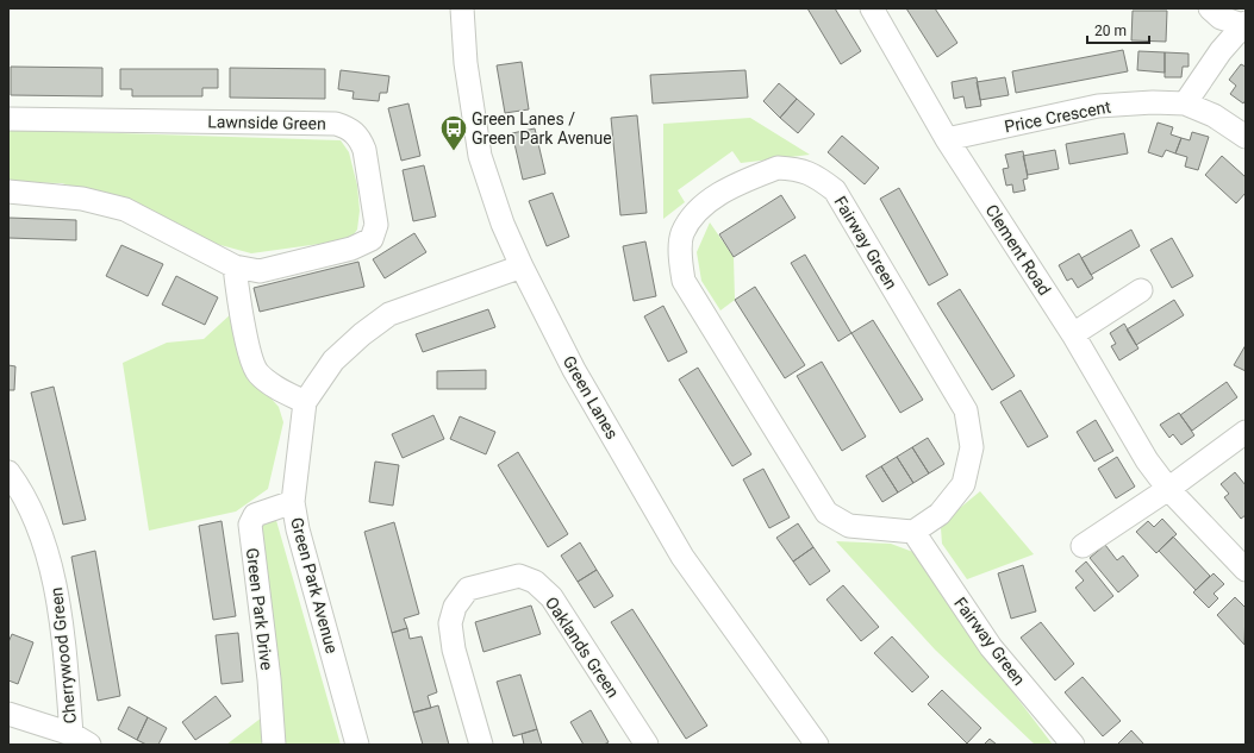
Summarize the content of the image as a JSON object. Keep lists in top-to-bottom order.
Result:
{
  "streets": {
    "street": [
      "Price Crescent",
      "Lawnside Green",
      "Fairway Green",
      "Clement Road",
      "Green Lanes",
      "Green Park Avenue",
      "Green Park Drive",
      "Oaklands Green",
      "Cherrywood Green"
    ]
  },
  "crossings": [
    ["Price Crescent", "Clement Road"],
    ["Green Lanes", "Green Park Avenue"],
    ["Green Park Avenue", "Green Park Drive"]
  ],
  "places": {
    "bus stop": ["Green Lanes / Green Park Avenue"]
  },
  "scale_bar": "20 m"
}
